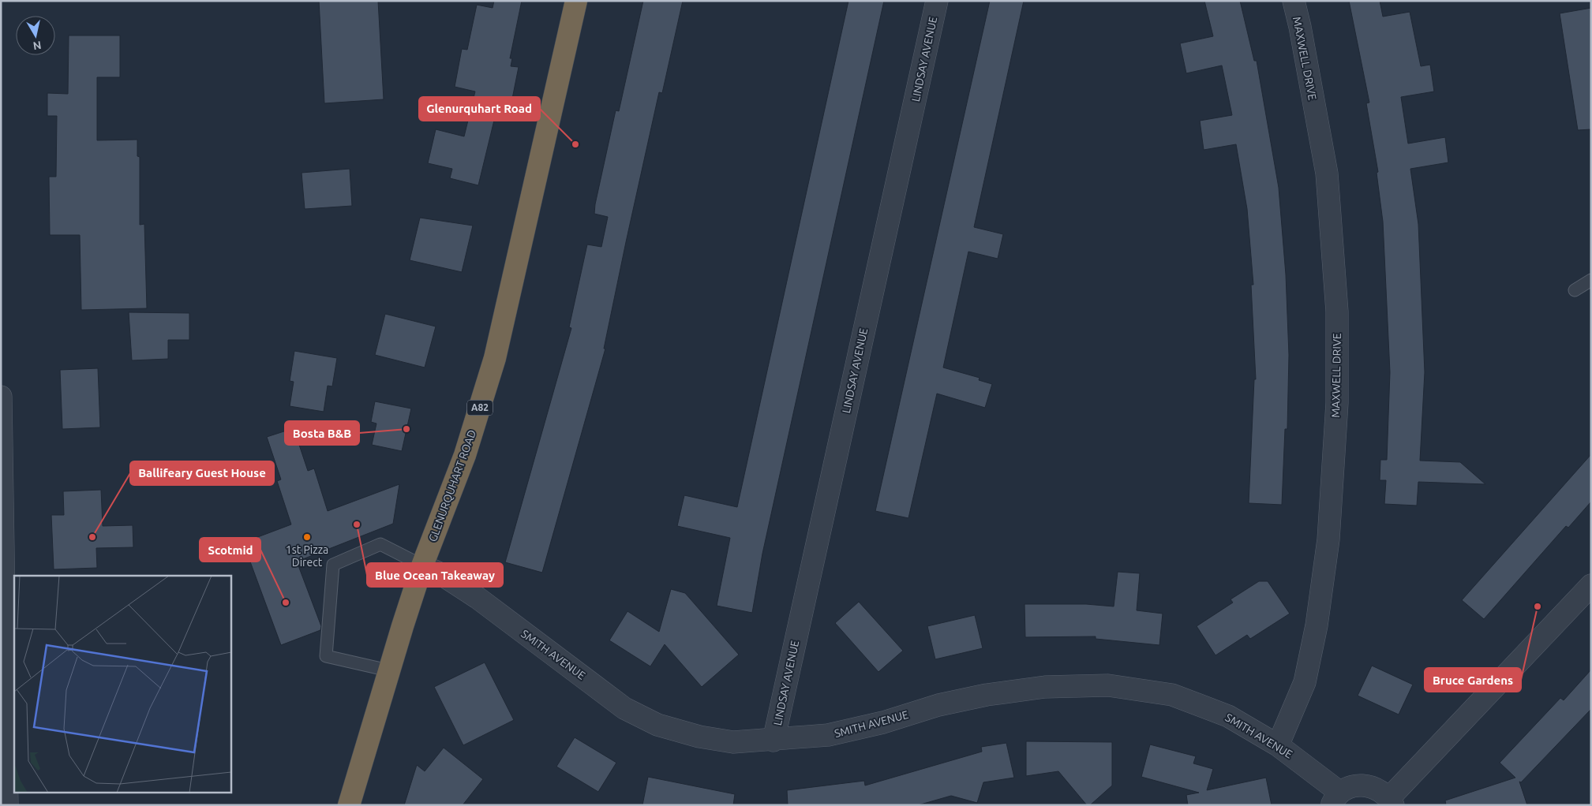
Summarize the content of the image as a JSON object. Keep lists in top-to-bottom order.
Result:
{
  "streets": {
    "highway": ["A82", "GLENURQUHART ROAD"],
    "street": ["MAXWELL DRIVE", "LINDSAY AVENUE", "SMITH AVENUE"]
  },
  "crossings": [
    ["MAXWELL DRIVE", "SMITH AVENUE"],
    ["LINDSAY AVENUE", "SMITH AVENUE"],
    ["GLENURQUHART ROAD", "SMITH AVENUE"]
  ],
  "places": [
    "Glenurquhart Road",
    "Bosta B&B",
    "Blue Ocean Takeaway",
    "Ballifeary Guest House",
    "1st Pizza Direct",
    "Scotmid",
    "Bruce Gardens"
  ],
  "north": "bottom"
}
